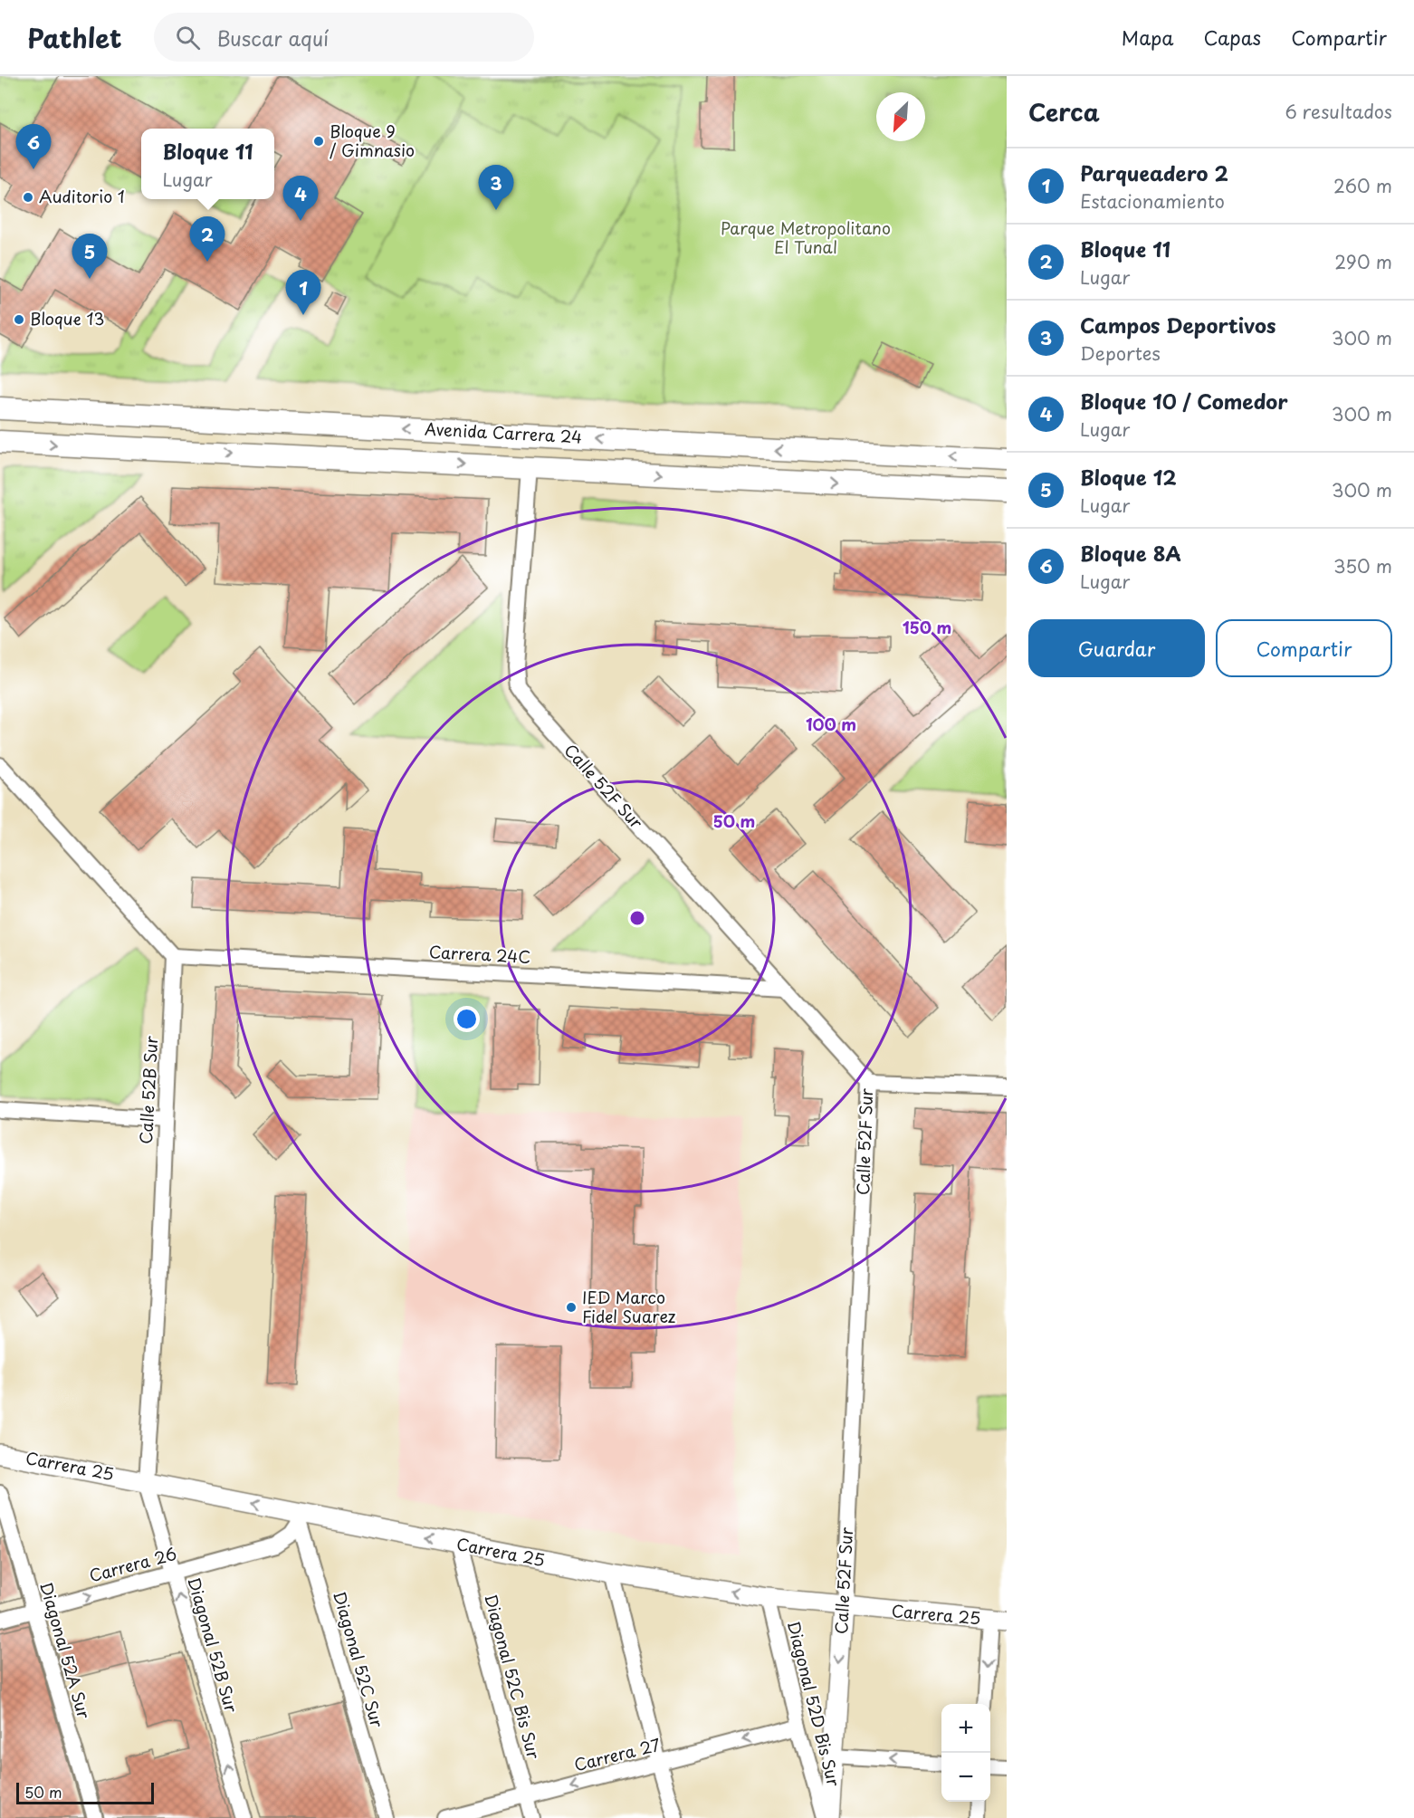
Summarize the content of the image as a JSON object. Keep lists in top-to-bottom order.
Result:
{
  "streets": {
    "main road": ["Avenida Carrera 24"],
    "street": [
      "Calle 52F Sur",
      "Carrera 24C",
      "Calle 52B Sur",
      "Carrera 25",
      "Carrera 26",
      "Diagonal 52B Sur",
      "Diagonal 52A Sur",
      "Diagonal 52C Sur",
      "Diagonal 52C Bis Sur",
      "Diagonal 52D Bis Sur",
      "Carrera 27"
    ]
  },
  "crossings": [
    ["Avenida Carrera 24", "Calle 52F Sur"],
    ["Calle 52F Sur", "Carrera 24C"],
    ["Calle 52F Sur", "Carrera 25"],
    ["Carrera 24C", "Calle 52B Sur"],
    ["Calle 52B Sur", "Carrera 25"],
    ["Calle 52B Sur", "Diagonal 52B Sur"],
    ["Carrera 25", "Carrera 26"],
    ["Carrera 25", "Diagonal 52B Sur"],
    ["Carrera 25", "Diagonal 52C Sur"],
    ["Carrera 25", "Diagonal 52C Bis Sur"],
    ["Carrera 25", "Diagonal 52D Bis Sur"],
    ["Carrera 26", "Diagonal 52B Sur"],
    ["Carrera 26", "Diagonal 52A Sur"],
    ["Carrera 26", "Diagonal 52C Sur"],
    ["Diagonal 52C Bis Sur", "Carrera 27"],
    ["Diagonal 52D Bis Sur", "Carrera 27"]
  ],
  "one_way": [
    "Carrera 25",
    "Carrera 26",
    "Diagonal 52B Sur",
    "Carrera 27"
  ],
  "parks": ["Parque Metropolitano El Tunal"],
  "places": [
    "Bloque 9 / Gimnasio",
    "Auditorio 1",
    "Bloque 13",
    "IED Marco Fidel Suarez"
  ],
  "scale_bar": "50 m",
  "north": "bottom left",
  "page": {
    "header": "Pathlet",
    "search": "Buscar aquí",
    "nav": ["Mapa", "Capas", "Compartir"],
    "heading": ["Cerca", "6 resultados"],
    "pins": [
      "6",
      "3",
      "4",
      "2",
      "5",
      "1"
    ],
    "popup": ["Bloque 11", "Lugar"],
    "list": [
      {
        "mark": "1",
        "name": "Parqueadero 2",
        "note": "Estacionamiento",
        "value": "260 m"
      },
      {
        "mark": "2",
        "name": "Bloque 11",
        "note": "Lugar",
        "value": "290 m"
      },
      {
        "mark": "3",
        "name": "Campos Deportivos",
        "note": "Deportes",
        "value": "300 m"
      },
      {
        "mark": "4",
        "name": "Bloque 10 / Comedor",
        "note": "Lugar",
        "value": "300 m"
      },
      {
        "mark": "5",
        "name": "Bloque 12",
        "note": "Lugar",
        "value": "300 m"
      },
      {
        "mark": "6",
        "name": "Bloque 8A",
        "note": "Lugar",
        "value": "350 m"
      }
    ],
    "buttons": ["Guardar", "Compartir"],
    "map_buttons": ["+", "−"],
    "scale": "50 m"
  },
  "rings": ["150 m", "100 m", "50 m"]
}
